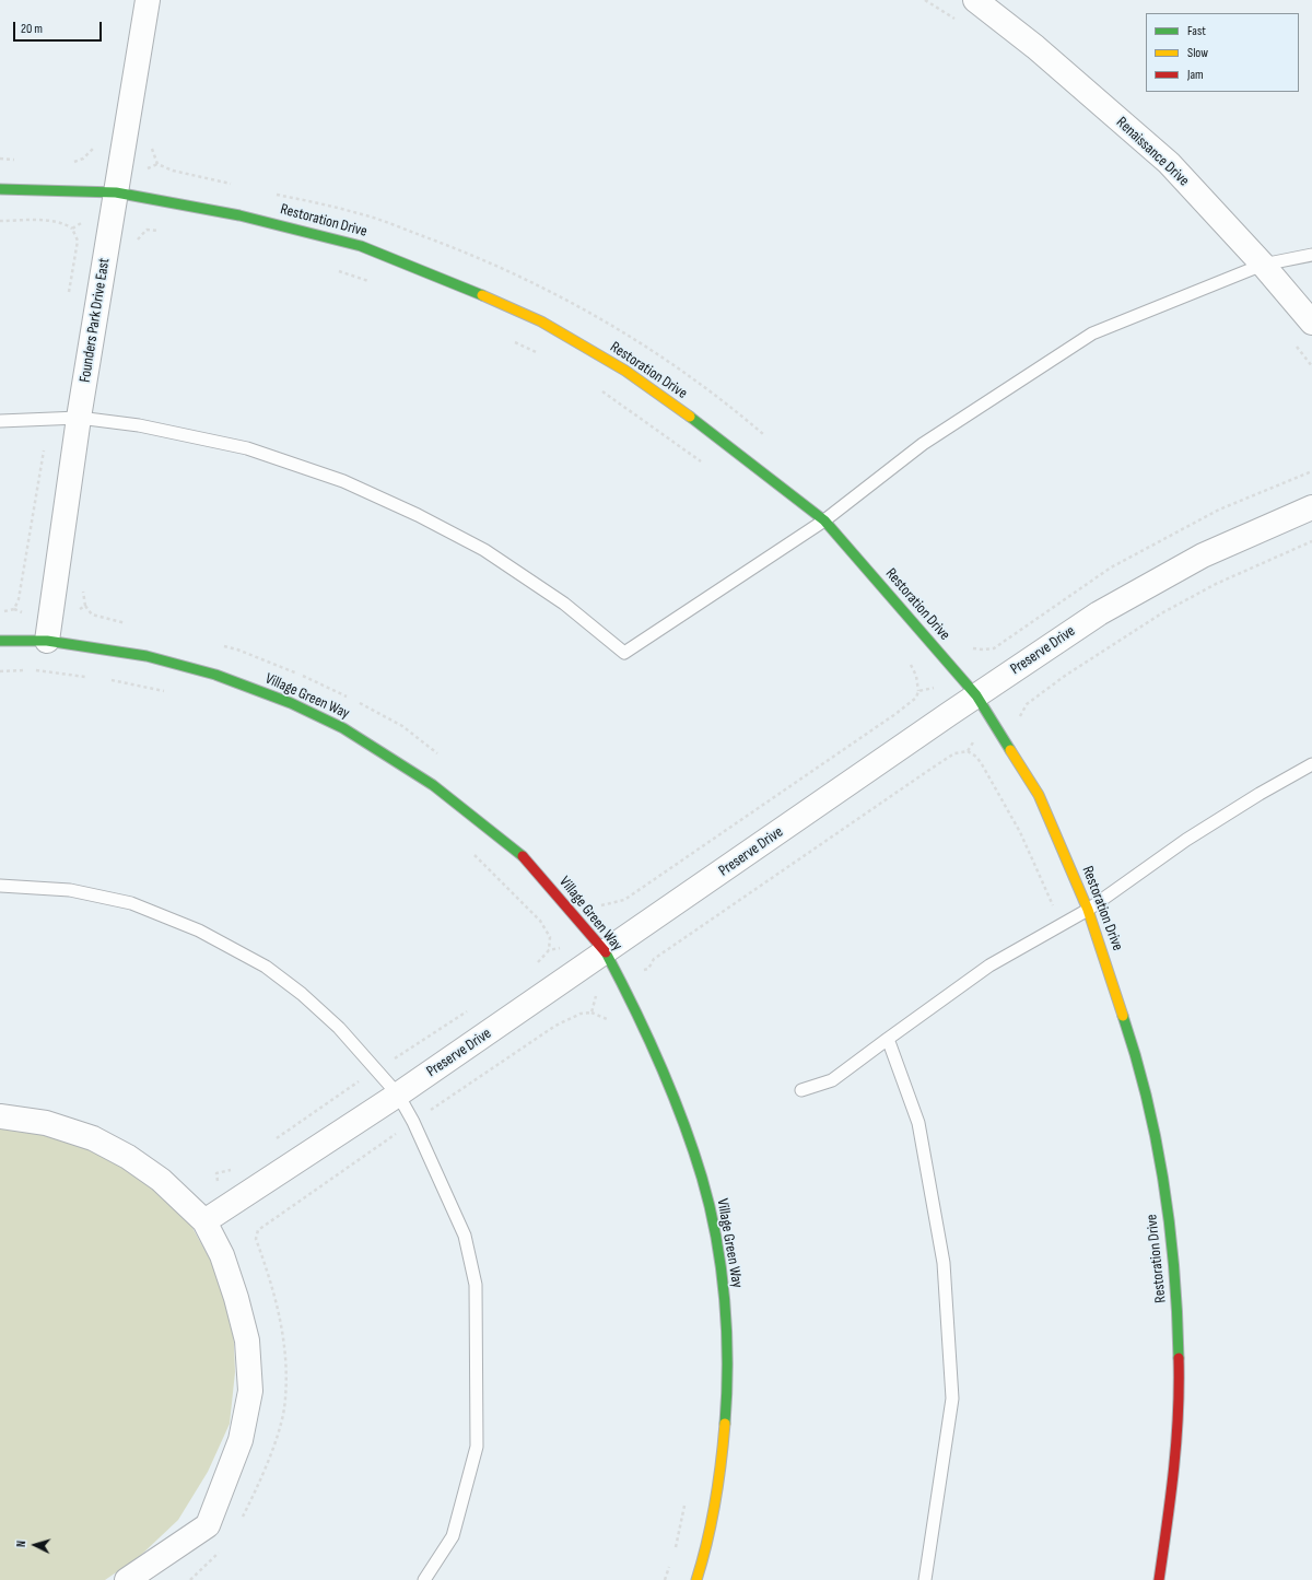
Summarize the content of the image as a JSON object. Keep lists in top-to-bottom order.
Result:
{
  "streets": {
    "street": [
      "Renaissance Drive",
      "Restoration Drive",
      "Founders Park Drive East",
      "Preserve Drive",
      "Village Green Way"
    ]
  },
  "crossings": [
    ["Restoration Drive", "Founders Park Drive East"],
    ["Restoration Drive", "Preserve Drive"],
    ["Founders Park Drive East", "Village Green Way"],
    ["Preserve Drive", "Village Green Way"]
  ],
  "legend": ["Fast", "Slow", "Jam"],
  "scale_bar": "20 m",
  "north": "left"
}
